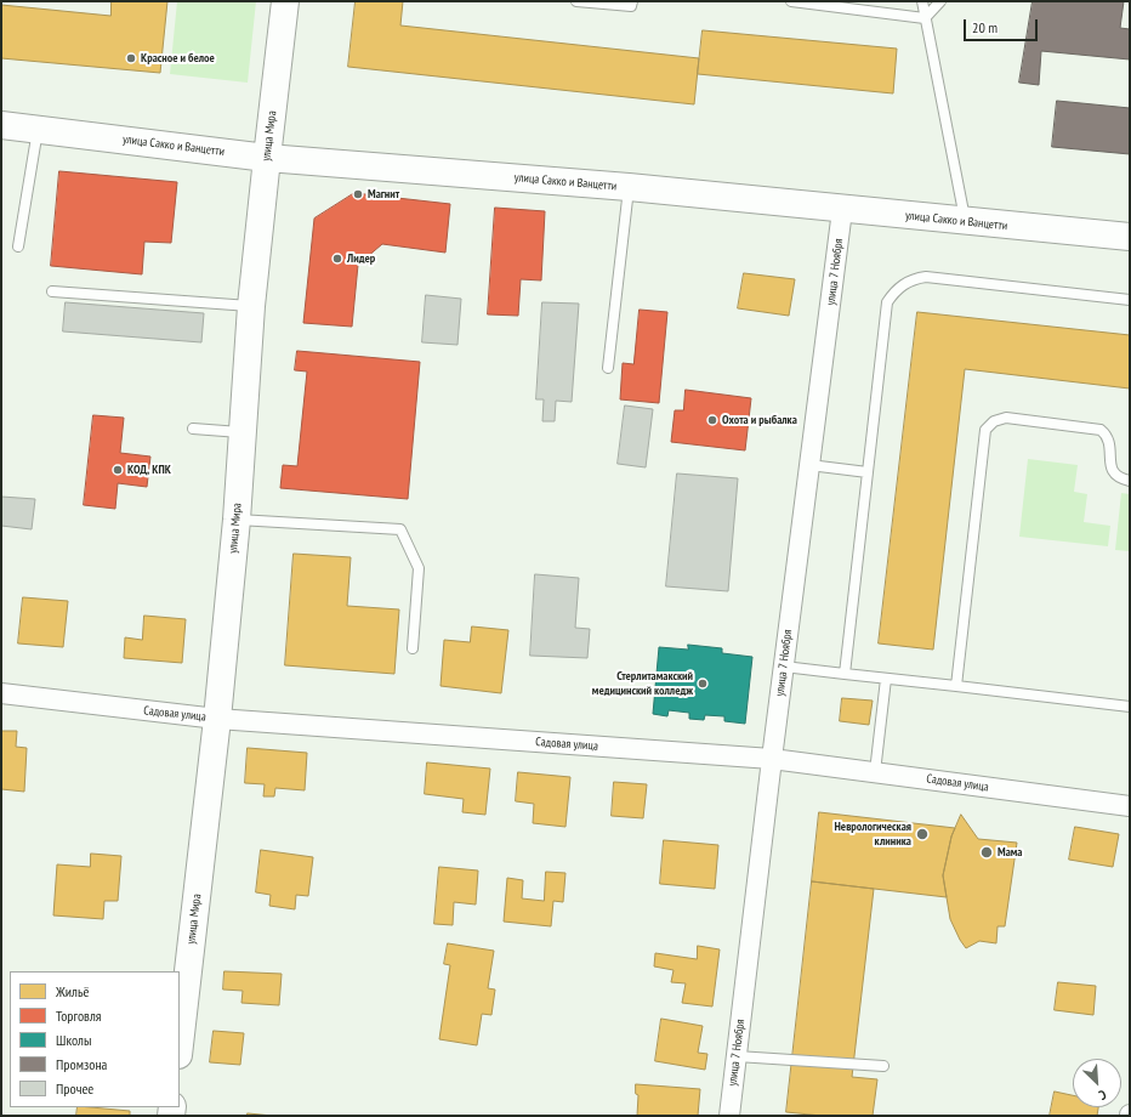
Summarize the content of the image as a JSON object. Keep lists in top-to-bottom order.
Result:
{
  "streets": {
    "street": [
      "улица Мира",
      "улица Сакко и Ванцетти",
      "улица 7 Ноября",
      "Садовая улица"
    ]
  },
  "crossings": [
    ["улица Мира", "улица Сакко и Ванцетти"],
    ["улица Мира", "Садовая улица"],
    ["улица Сакко и Ванцетти", "улица 7 Ноября"],
    ["улица 7 Ноября", "Садовая улица"]
  ],
  "places": [
    "Красное и белое",
    "Магнит",
    "Лидер",
    "Охота и рыбалка",
    "КОД, КПК",
    "Стерлитамакский медицинский колледж",
    "Неврологическая клиника",
    "Мама"
  ],
  "legend": [
    "Жильё",
    "Торговля",
    "Школы",
    "Промзона",
    "Прочее"
  ],
  "scale_bar": "20 m",
  "north": "bottom right"
}
